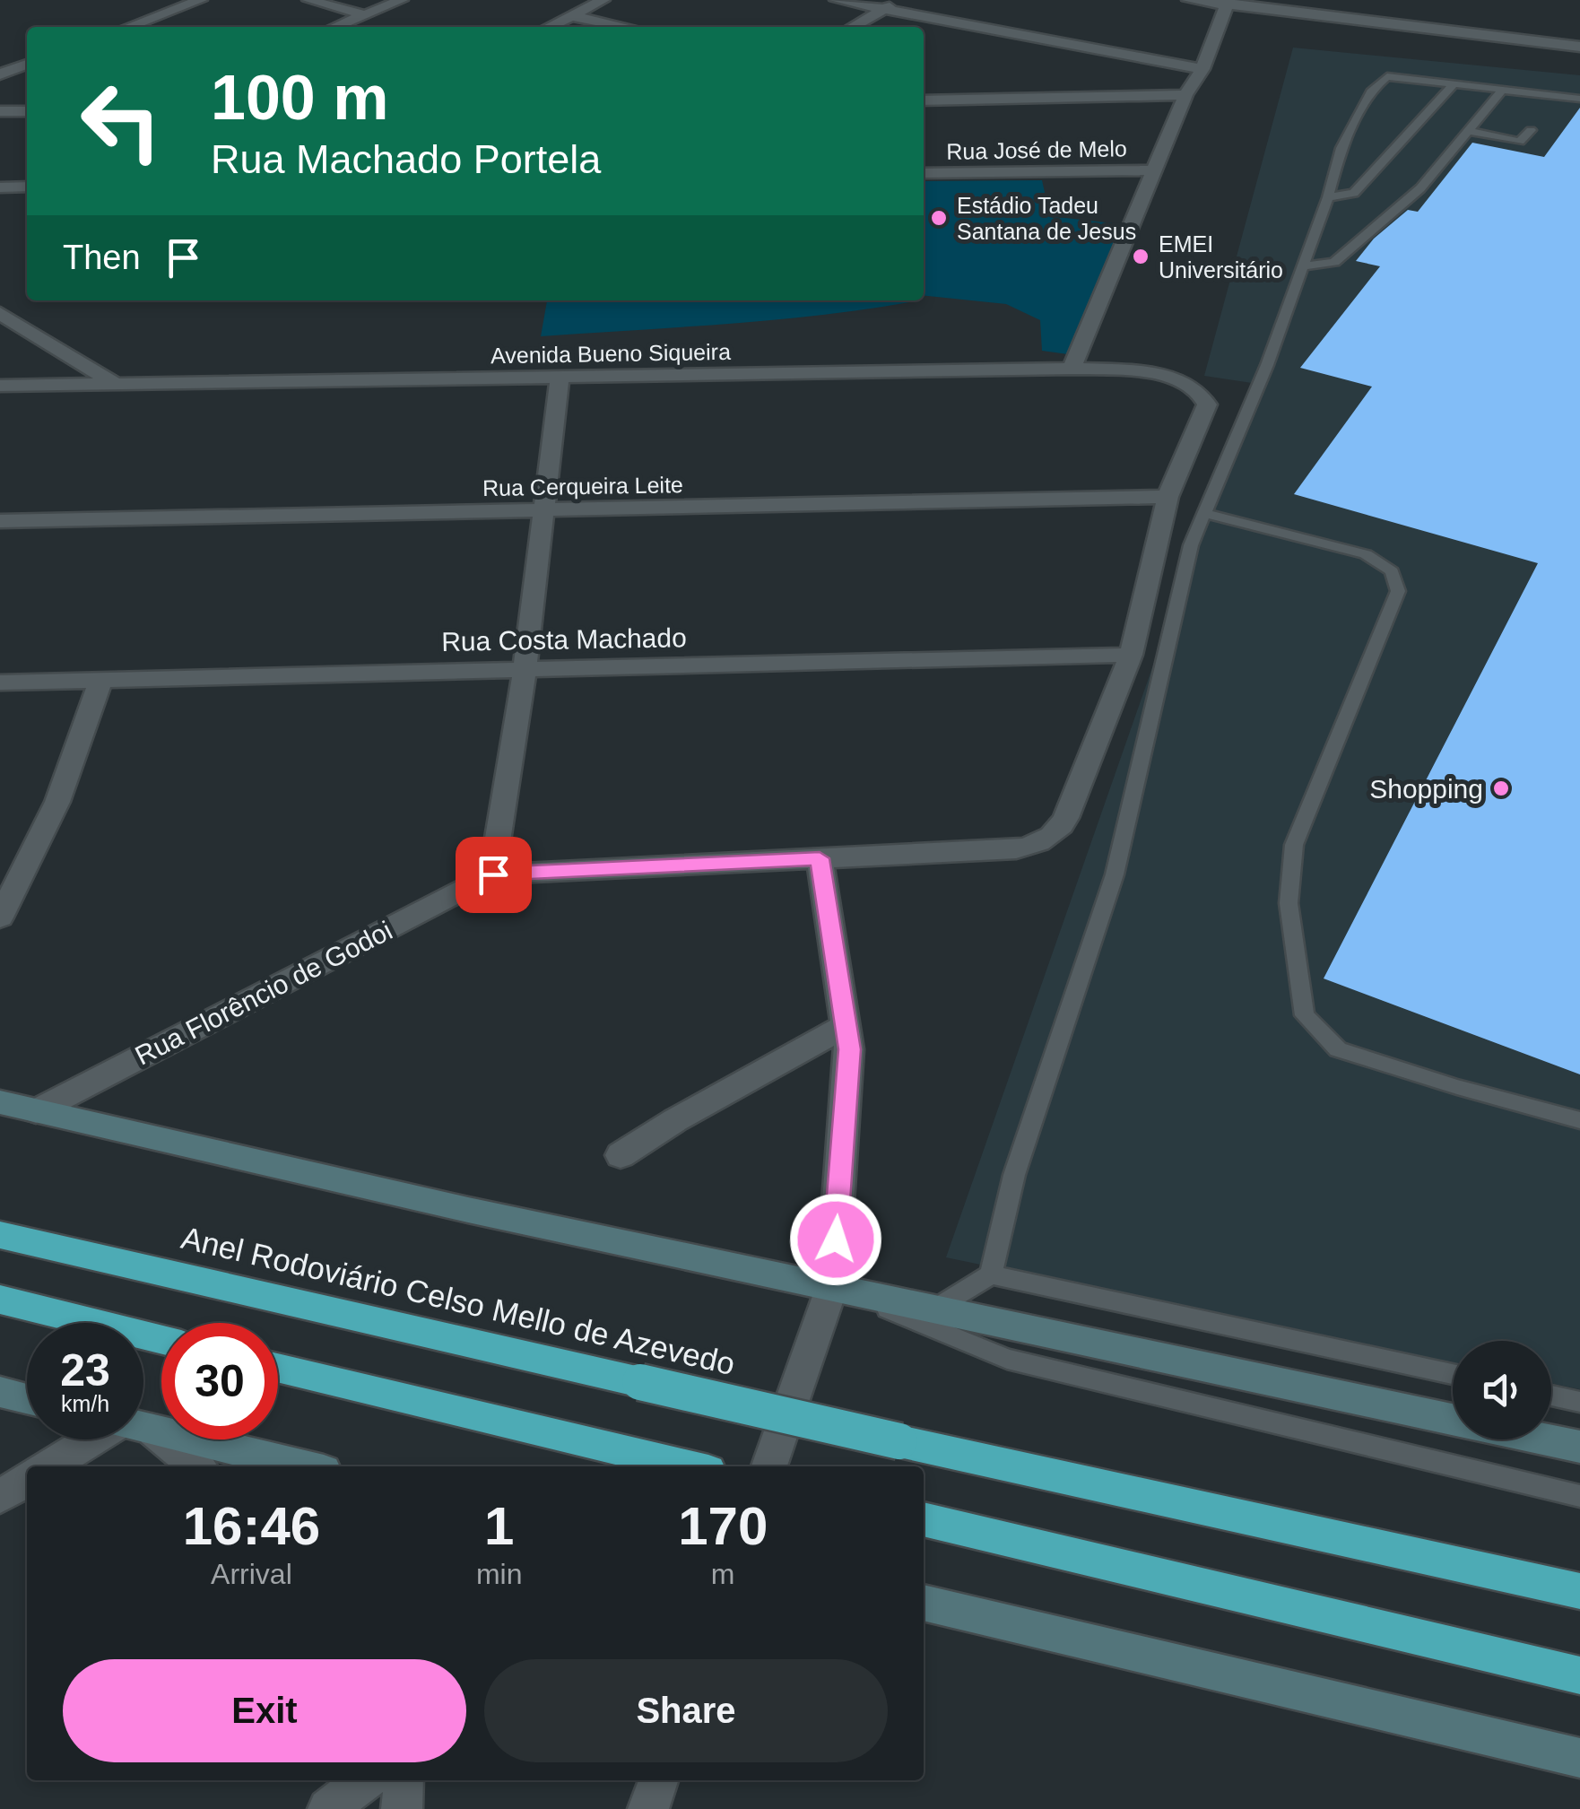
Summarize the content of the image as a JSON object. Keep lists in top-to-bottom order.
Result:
{
  "streets": {
    "highway": ["Anel Rodoviário Celso Mello de Azevedo"],
    "street": [
      "Rua José de Melo",
      "Avenida Bueno Siqueira",
      "Rua Cerqueira Leite",
      "Rua Costa Machado",
      "Rua Florêncio de Godoi"
    ]
  },
  "crossings": [
    ["Avenida Bueno Siqueira", "Rua Cerqueira Leite"]
  ],
  "places": ["Estádio Tadeu Santana de Jesus", "EMEI Universitário", "Shopping"],
  "page": {
    "turn": ["100 m", "Rua Machado Portela"],
    "then": "Then",
    "speed": "23 km/h",
    "limit": "30",
    "eta": [
      "16:46",
      "Arrival",
      "1",
      "min",
      "170",
      "m"
    ],
    "buttons": ["Exit", "Share"]
  }
}
